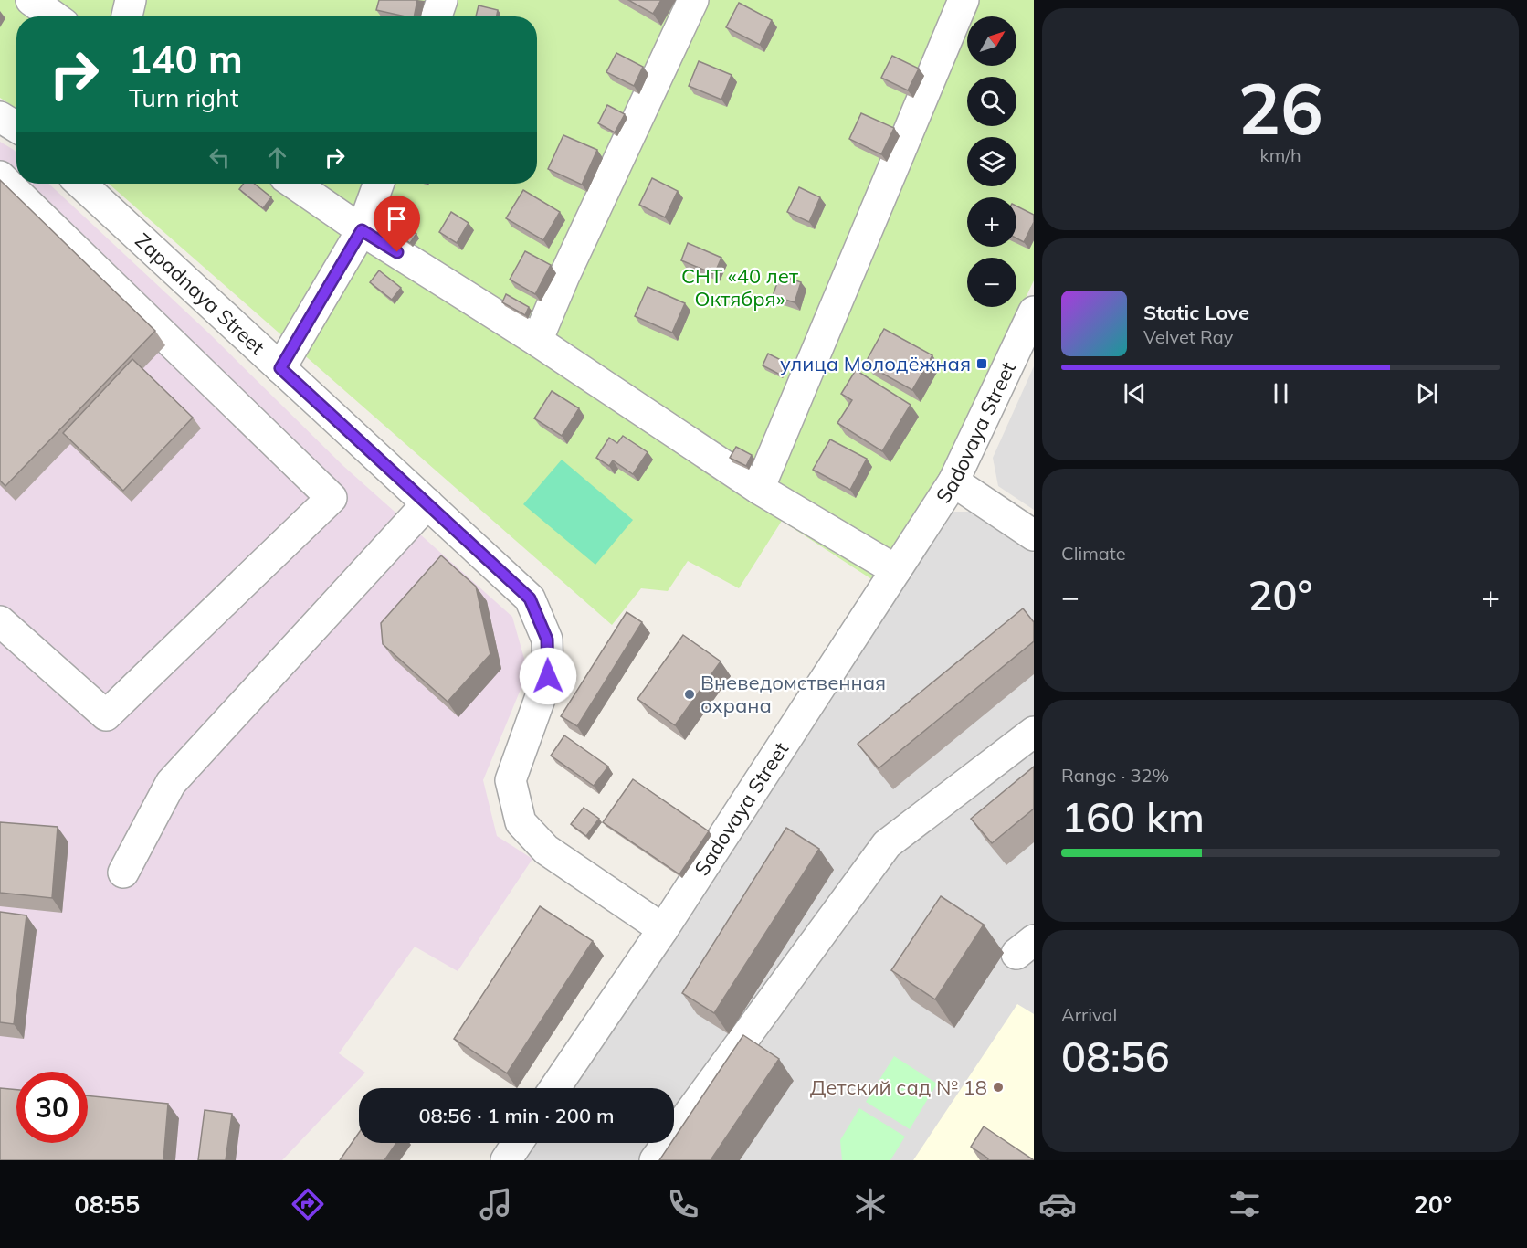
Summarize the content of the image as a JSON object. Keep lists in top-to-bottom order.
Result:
{
  "streets": {
    "street": ["Zapadnaya Street", "Sadovaya Street"]
  },
  "crossings": [
    ["Zapadnaya Street", "Sadovaya Street"]
  ],
  "parks": ["СНТ «40 лет Октября»"],
  "places": {
    "transit": ["улица Молодёжная"],
    "other": ["Вневедомственная охрана", "Детский сад № 18"]
  },
  "north": "top right",
  "page": {
    "tile": [
      ["26", "km/h"],
      "Climate",
      ["Range · 32%", "160 km"],
      ["Arrival", "08:56"]
    ],
    "map_buttons": ["+", "−"],
    "turn": ["140 m", "Turn right"],
    "song": ["Static Love", "Velvet Ray"],
    "heat": ["−", "20°", "+"],
    "limit": "30",
    "trip": "08:56 · 1 min · 200 m",
    "tabs": ["08:55", "20°"]
  }
}
